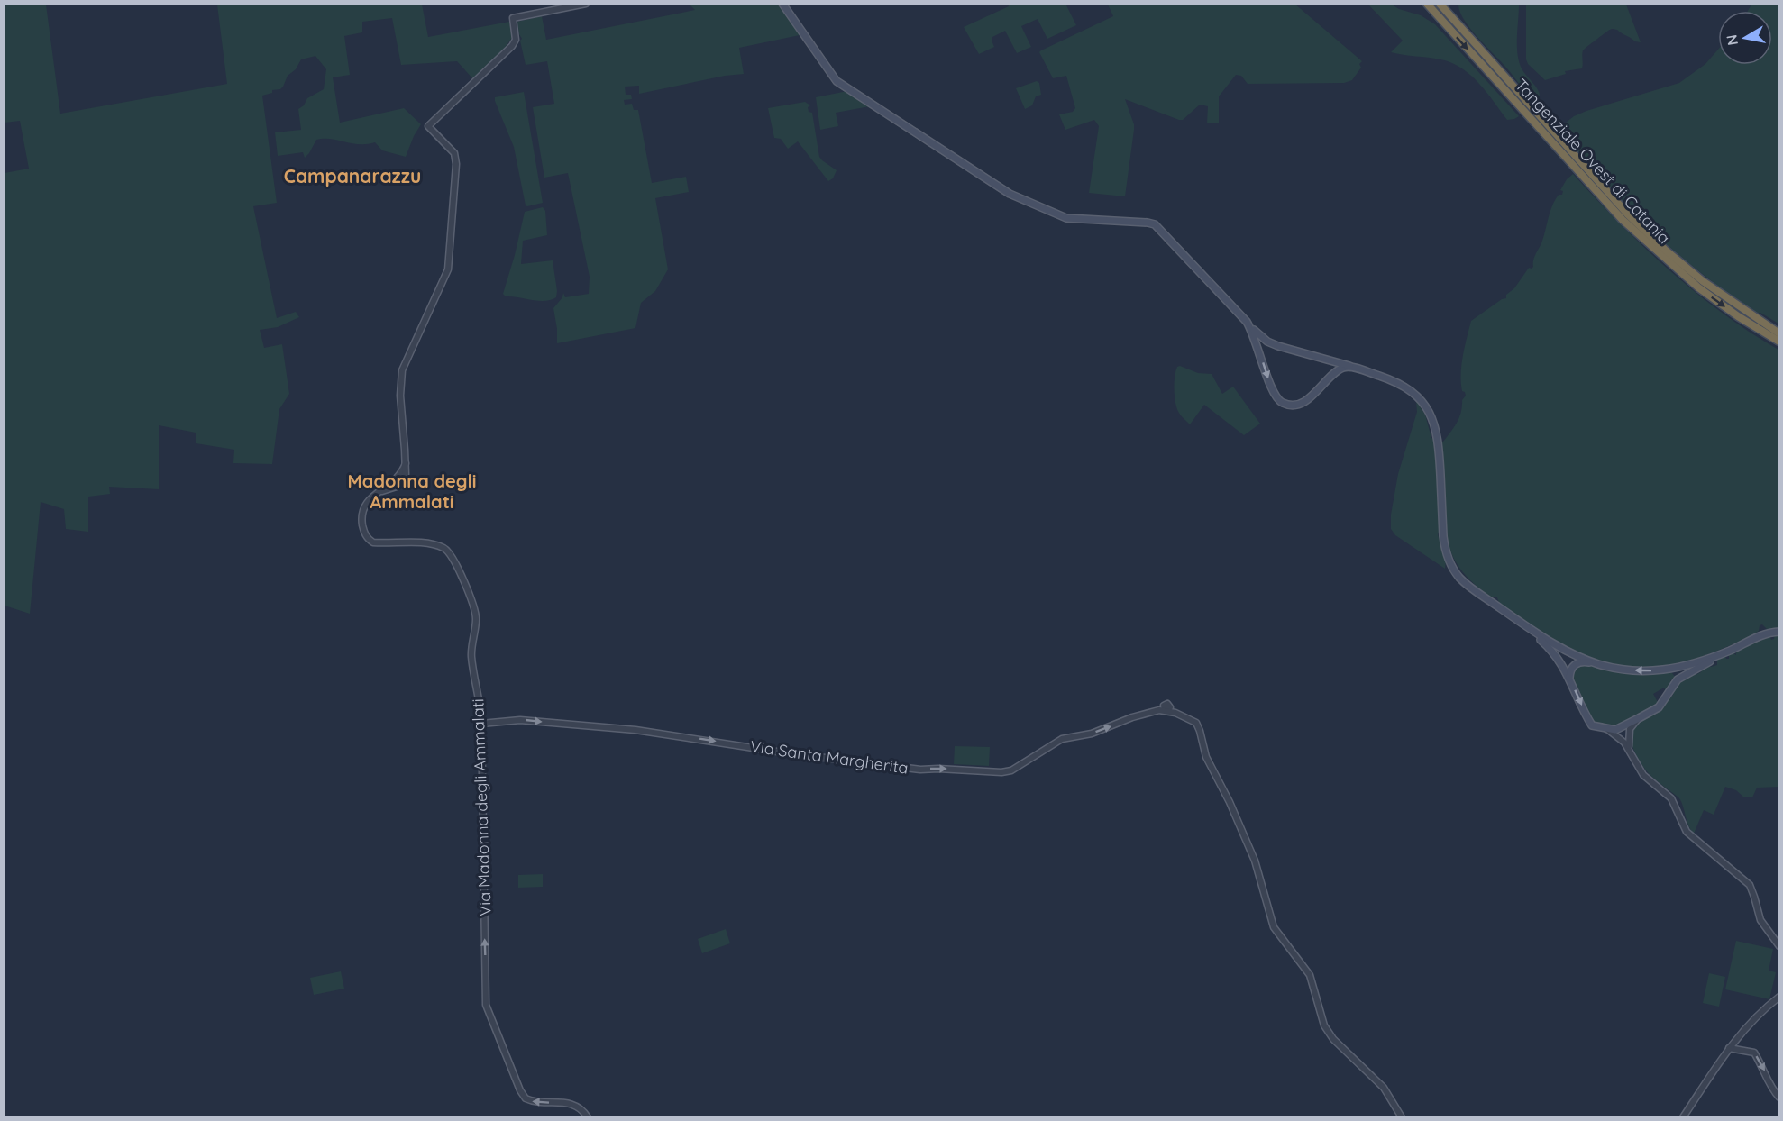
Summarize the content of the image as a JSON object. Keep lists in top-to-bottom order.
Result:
{
  "streets": {
    "highway": ["Tangenziale Ovest di Catania"],
    "street": ["Via Santa Margherita", "Via Madonna degli Ammalati"]
  },
  "crossings": [
    ["Via Santa Margherita", "Via Madonna degli Ammalati"]
  ],
  "one_way": ["Via Santa Margherita"],
  "districts": ["Campanarazzu", "Madonna degli Ammalati"],
  "north": "left"
}
